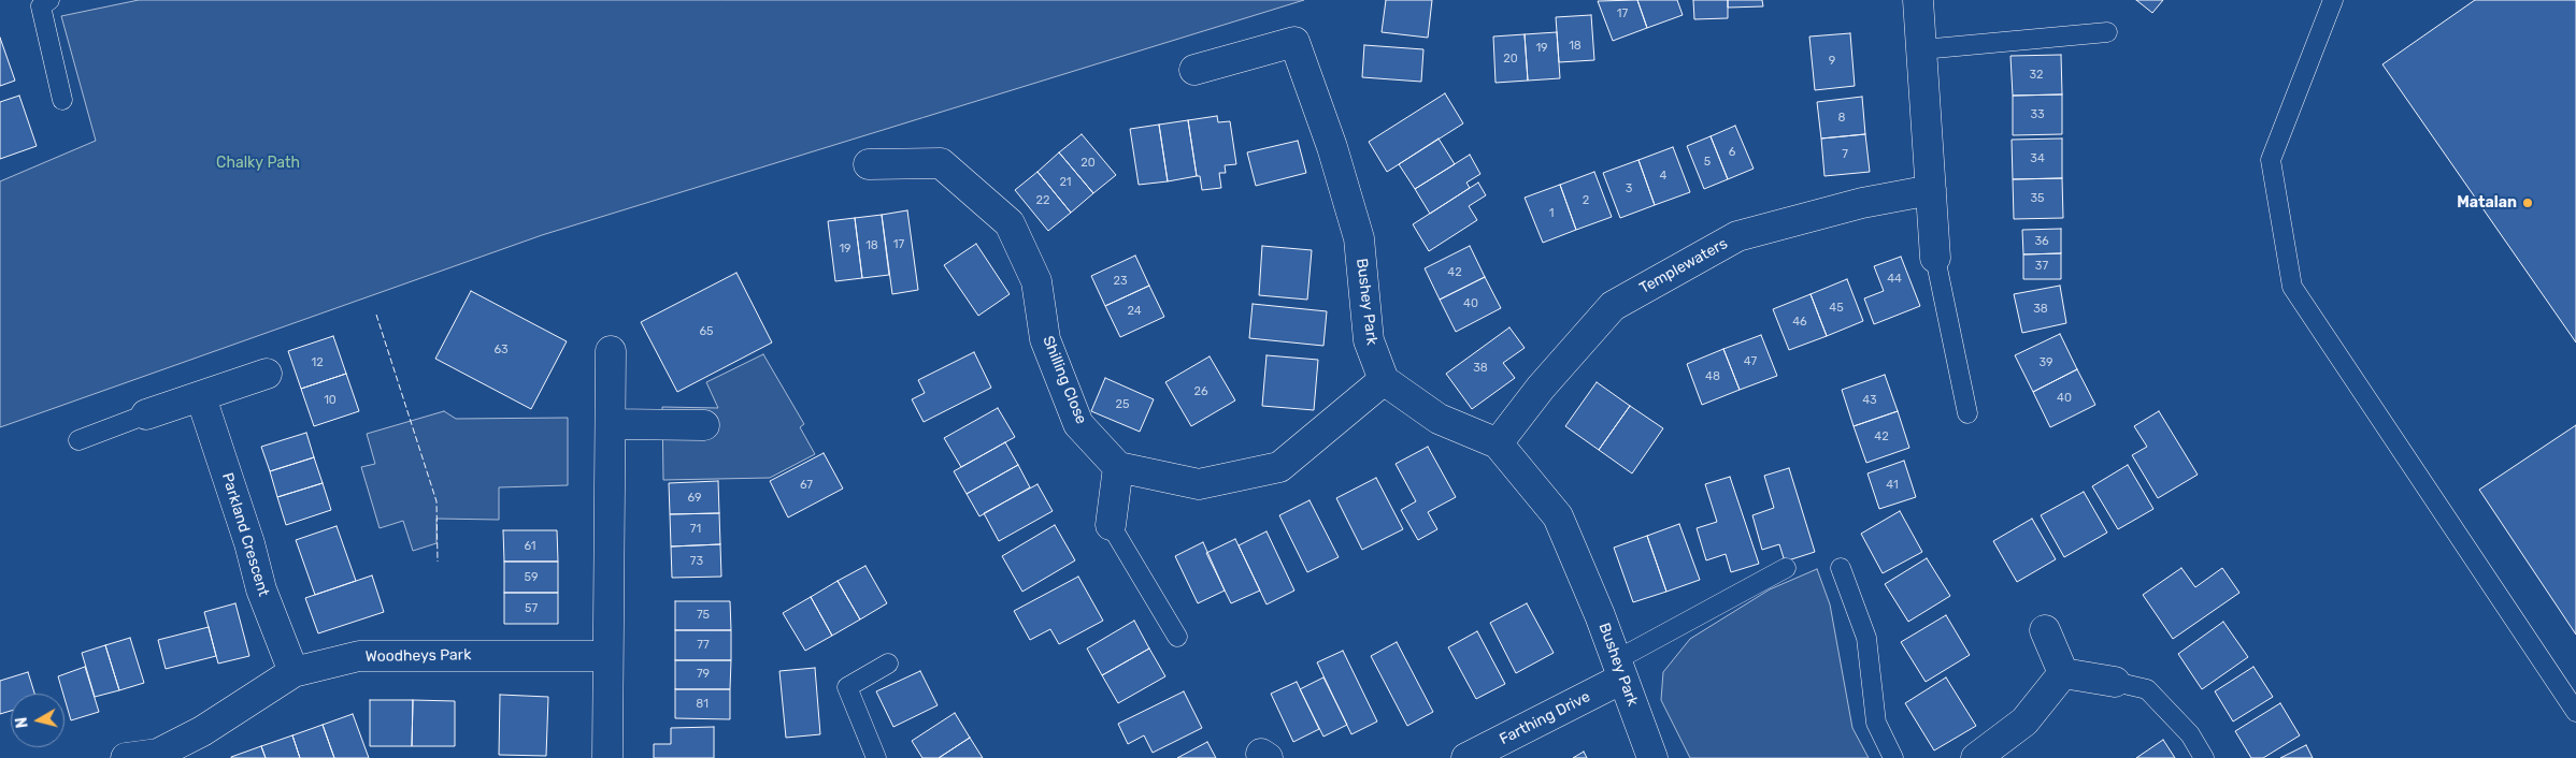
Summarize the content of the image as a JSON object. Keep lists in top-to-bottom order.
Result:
{
  "streets": {
    "street": [
      "Templewaters",
      "Bushey Park",
      "Shilling Close",
      "Parkland Crescent",
      "Woodheys Park",
      "Farthing Drive"
    ]
  },
  "crossings": [
    ["Templewaters", "Bushey Park"],
    ["Bushey Park", "Farthing Drive"],
    ["Parkland Crescent", "Woodheys Park"]
  ],
  "parks": ["Chalky Path"],
  "places": ["Matalan"],
  "house_numbers": [
    "17",
    "18",
    "19",
    "20",
    "9",
    "32",
    "33",
    "8",
    "6",
    "7",
    "34",
    "5",
    "20",
    "4",
    "21",
    "3",
    "35",
    "22",
    "2",
    "1",
    "36",
    "17",
    "18",
    "19",
    "37",
    "42",
    "44",
    "23",
    "40",
    "45",
    "38",
    "24",
    "46",
    "65",
    "63",
    "47",
    "12",
    "39",
    "38",
    "48",
    "26",
    "40",
    "10",
    "43",
    "25",
    "42",
    "67",
    "41",
    "69",
    "71",
    "61",
    "73",
    "59",
    "57",
    "75",
    "77",
    "79",
    "81"
  ],
  "north": "left"
}
